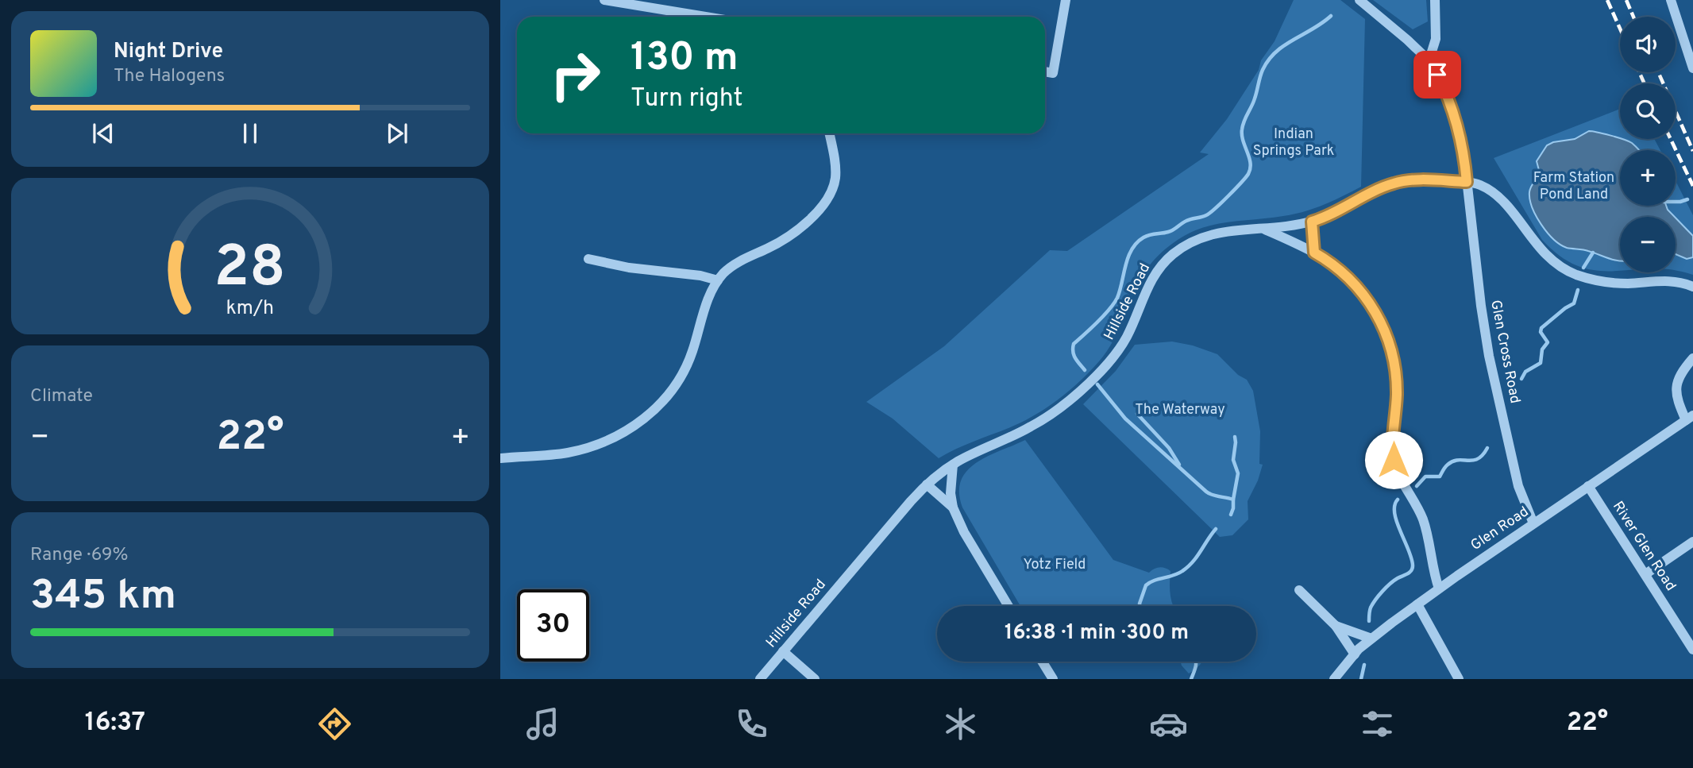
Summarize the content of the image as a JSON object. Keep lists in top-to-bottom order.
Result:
{
  "streets": {
    "street": [
      "Hillside Road",
      "Glen Cross Road",
      "Glen Road",
      "River Glen Road"
    ]
  },
  "crossings": [
    ["Hillside Road", "Glen Cross Road"],
    ["Glen Cross Road", "Glen Road"],
    ["Glen Road", "River Glen Road"]
  ],
  "parks": [
    "Indian Springs Park",
    "Farm Station Pond Land",
    "The Waterway",
    "Yotz Field"
  ],
  "page": {
    "map_buttons": ["+", "−"],
    "turn": ["130 m", "Turn right"],
    "song": ["Night Drive", "The Halogens"],
    "tile": [
      "Climate",
      ["Range · 69%", "345 km"]
    ],
    "heat": ["−", "22°", "+"],
    "limit": "30",
    "trip": "16:38 · 1 min · 300 m",
    "tabs": ["16:37", "22°"],
    "gauge": ["28", "km/h"]
  }
}
